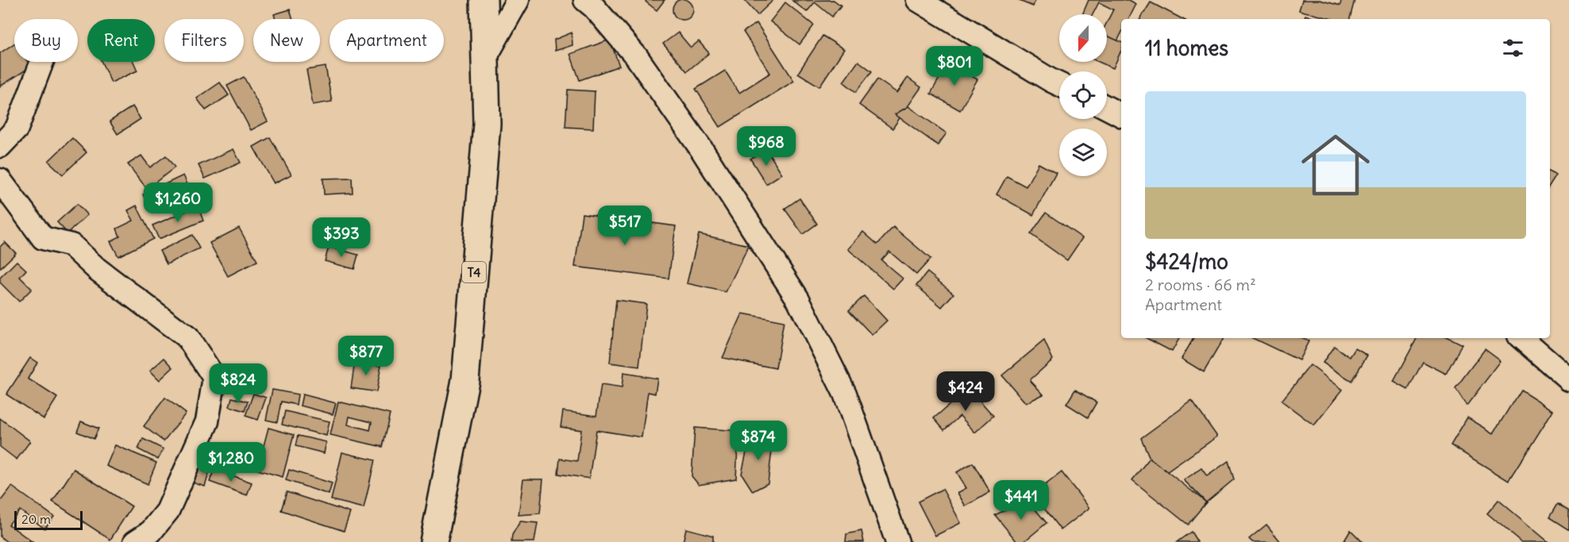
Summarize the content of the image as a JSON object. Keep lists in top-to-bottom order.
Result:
{
  "streets": {
    "highway": ["T4"]
  },
  "scale_bar": "20 m",
  "north": "bottom",
  "page": {
    "chip": [
      "Buy",
      "Rent",
      "Filters",
      "New",
      "Apartment"
    ],
    "heading": "11 homes",
    "price": [
      "$801",
      "$968",
      "$1,260",
      "$517",
      "$393",
      "$877",
      "$824",
      "$424",
      "$874",
      "$1,280",
      "$441"
    ],
    "list": [
      {
        "name": "$424/mo",
        "note": "2 rooms · 66 m² · Apartment"
      }
    ],
    "scale": "20 m"
  }
}
